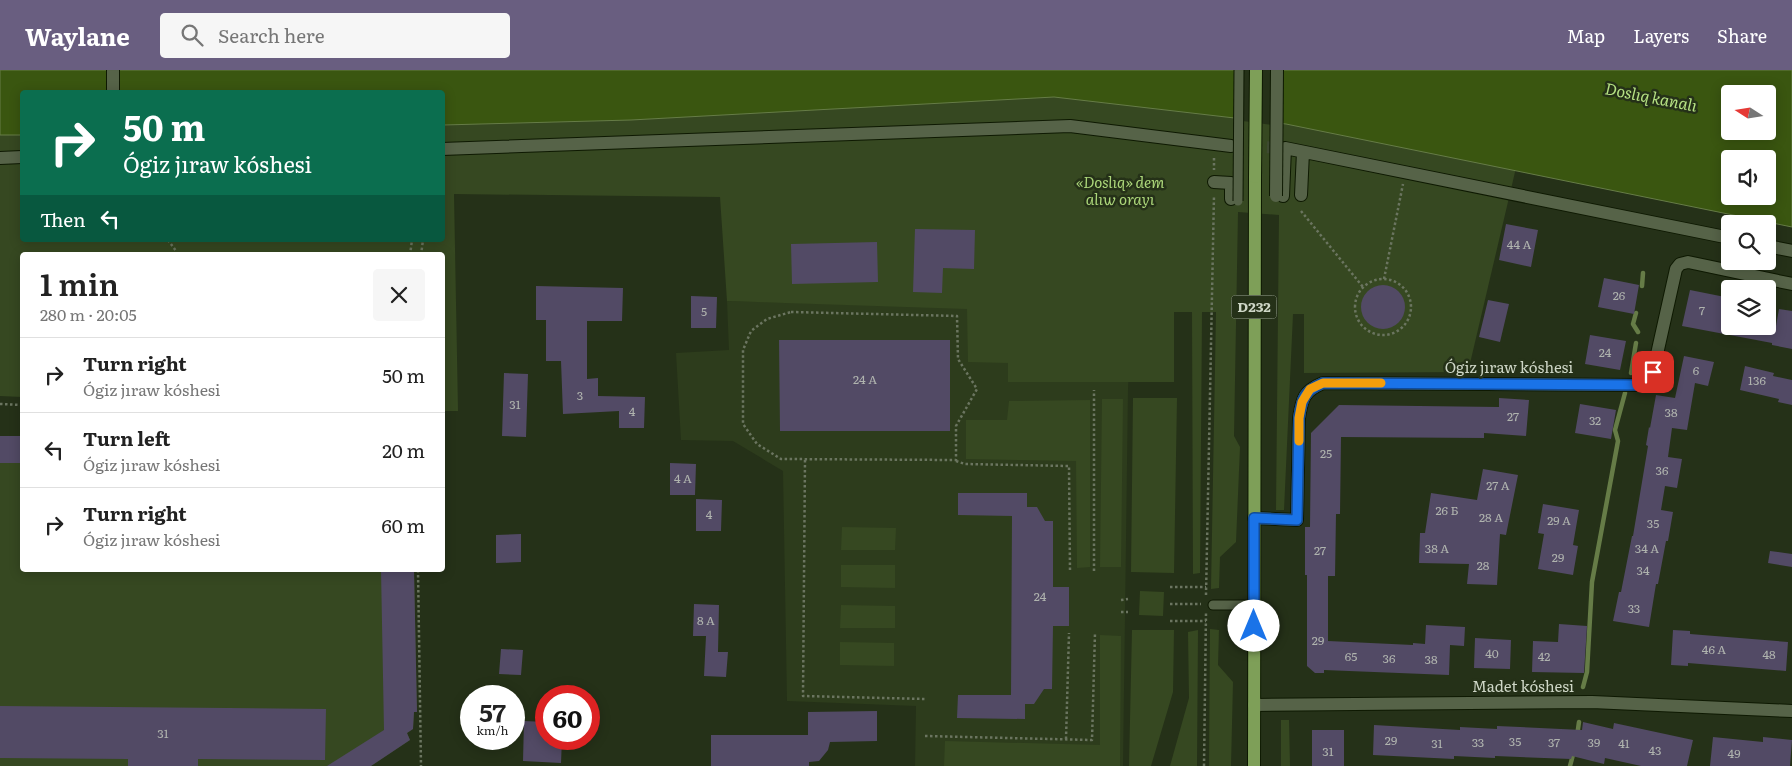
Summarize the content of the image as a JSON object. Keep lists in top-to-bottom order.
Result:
{
  "streets": {
    "main road": ["D232"],
    "street": ["Ógiz jıraw kóshesi", "Madet kóshesi"]
  },
  "crossings": [
    ["D232", "Ógiz jıraw kóshesi"],
    ["D232", "Madet kóshesi"]
  ],
  "water": ["Doslıq kanalı"],
  "parks": ["«Doslıq» dem alıw orayı"],
  "house_numbers": [
    "44 А",
    "26",
    "7",
    "5",
    "24",
    "6",
    "24 А",
    "136",
    "3",
    "31",
    "4",
    "38",
    "27",
    "32",
    "25",
    "36",
    "4 А",
    "27 А",
    "26 Б",
    "4",
    "28 А",
    "29 А",
    "35",
    "38 А",
    "34 А",
    "27",
    "29",
    "28",
    "34",
    "24",
    "33",
    "8 А",
    "29",
    "46 А",
    "40",
    "48",
    "65",
    "42",
    "36",
    "38",
    "31",
    "29",
    "35",
    "33",
    "37",
    "39",
    "31",
    "41",
    "43",
    "31",
    "49"
  ],
  "north": "left",
  "page": {
    "header": "Waylane",
    "search": "Search here",
    "nav": ["Map", "Layers", "Share"],
    "turn": ["50 m", "Ógiz jıraw kóshesi"],
    "then": "Then",
    "heading": ["1 min", "280 m · 20:05"],
    "list": [
      {
        "name": "Turn right",
        "note": "Ógiz jıraw kóshesi",
        "value": "50 m"
      },
      {
        "name": "Turn left",
        "note": "Ógiz jıraw kóshesi",
        "value": "20 m"
      },
      {
        "name": "Turn right",
        "note": "Ógiz jıraw kóshesi",
        "value": "60 m"
      }
    ],
    "speed": "57 km/h",
    "limit": "60"
  }
}
